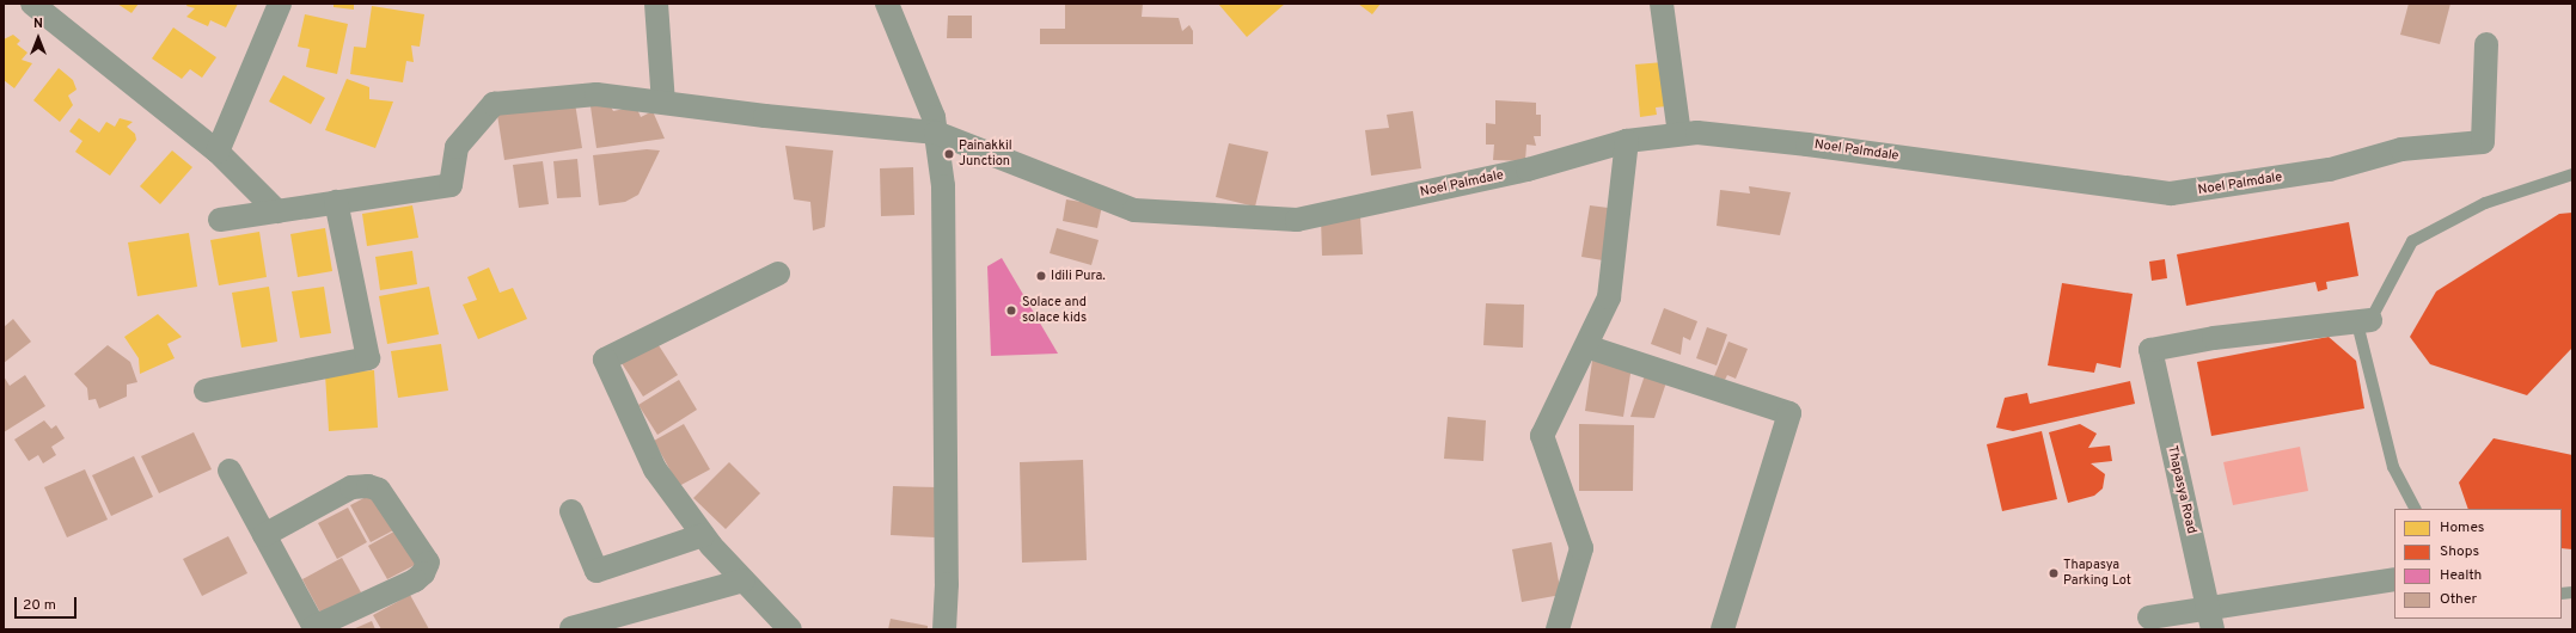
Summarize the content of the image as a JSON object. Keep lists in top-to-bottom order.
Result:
{
  "streets": {
    "street": ["Noel Palmdale", "Thapasya Road"]
  },
  "places": [
    "Painakkil Junction",
    "Idili Pura.",
    "Solace and solace kids",
    "Thapasya Parking Lot"
  ],
  "legend": [
    "Homes",
    "Shops",
    "Health",
    "Other"
  ],
  "scale_bar": "20 m",
  "north": "top"
}
